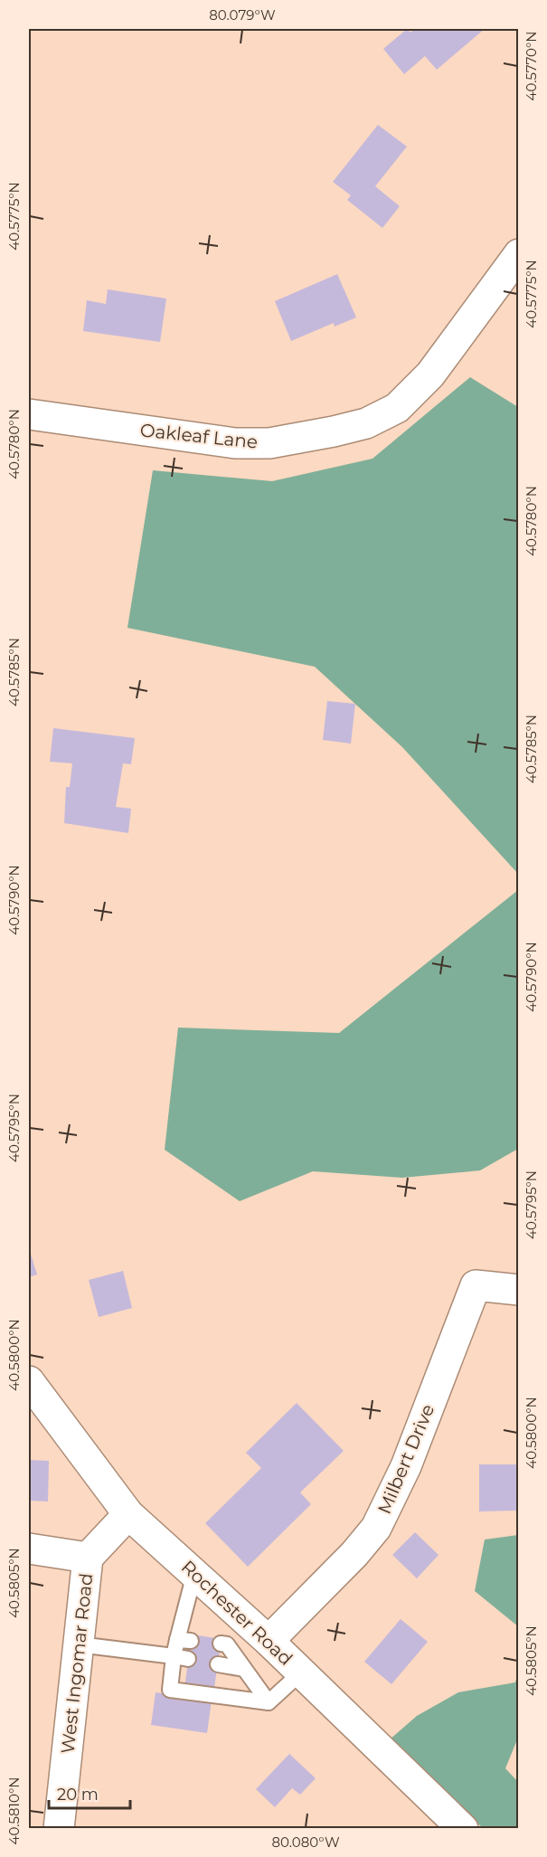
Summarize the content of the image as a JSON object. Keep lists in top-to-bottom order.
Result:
{
  "streets": {
    "street": [
      "Oakleaf Lane",
      "Milbert Drive",
      "Rochester Road",
      "West Ingomar Road"
    ]
  },
  "crossings": [
    ["Milbert Drive", "Rochester Road"],
    ["Rochester Road", "West Ingomar Road"]
  ],
  "scale_bar": "20 m",
  "coordinates": [
    "80.079°W",
    "40.5770°N",
    "40.5775°N",
    "40.5780°N",
    "40.5785°N",
    "40.5790°N",
    "40.5795°N",
    "40.5800°N",
    "40.5805°N",
    "40.5810°N",
    "80.080°W"
  ]
}
